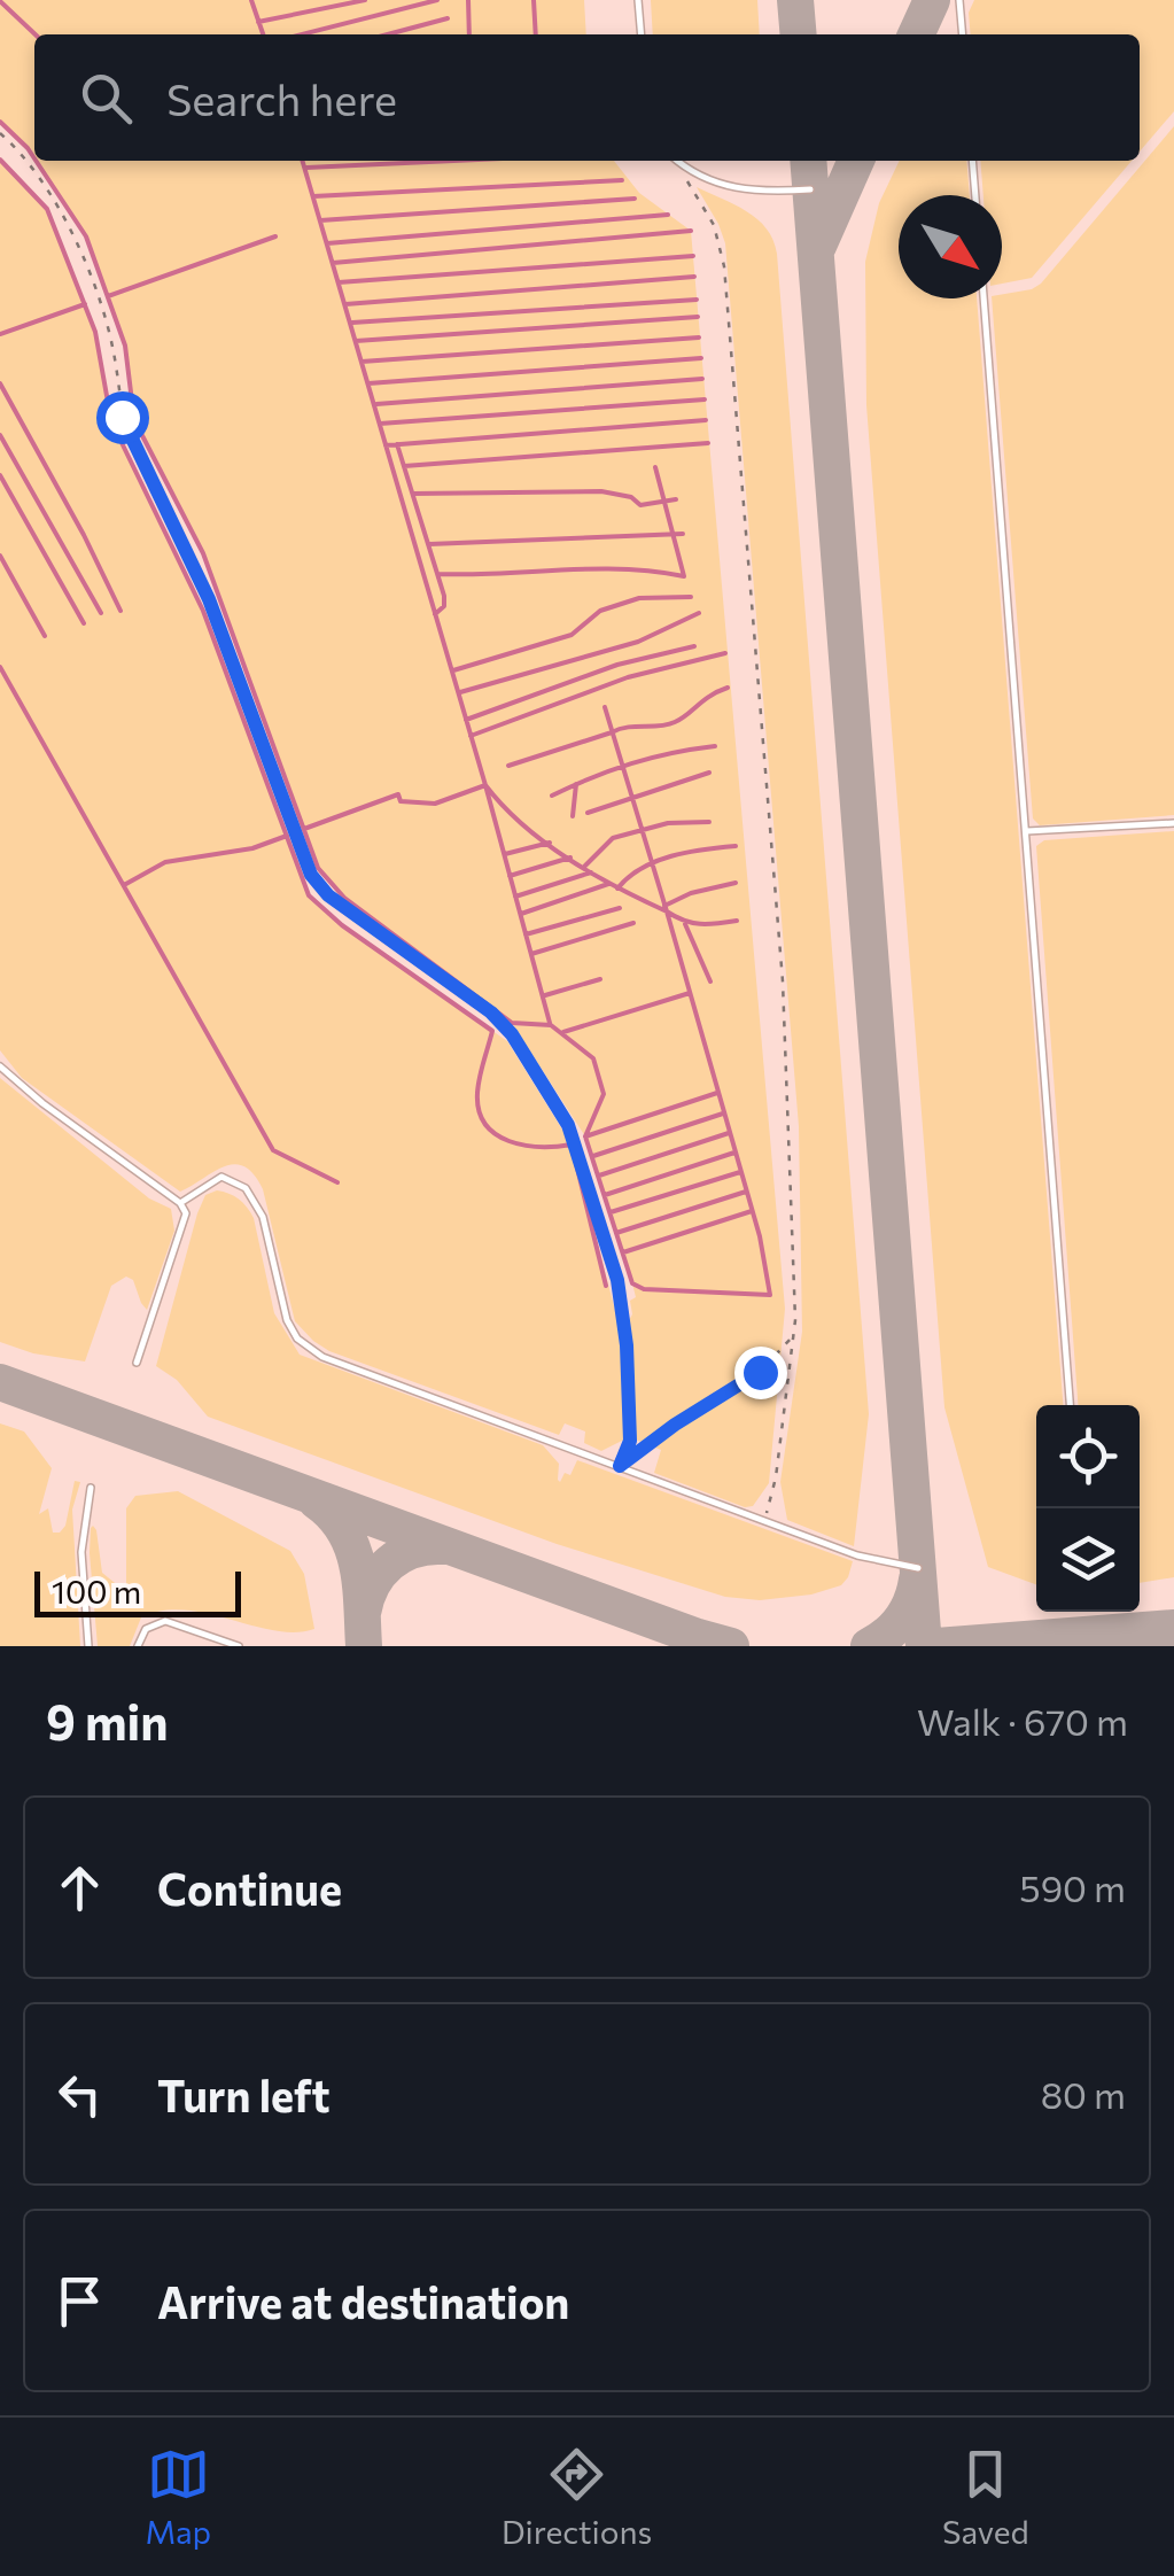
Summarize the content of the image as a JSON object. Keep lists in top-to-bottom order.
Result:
{
  "scale_bar": "100 m",
  "north": "bottom right",
  "page": {
    "search": "Search here",
    "scale": "100 m",
    "heading": ["9 min", "Walk · 670 m"],
    "list": [
      ["Continue", "590 m"],
      ["Turn left", "80 m"],
      "Arrive at destination"
    ],
    "nav": ["Map", "Directions", "Saved"]
  }
}
